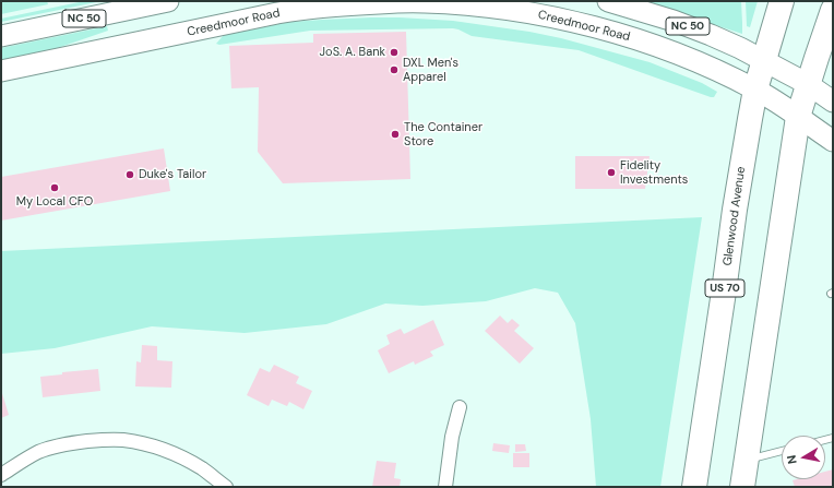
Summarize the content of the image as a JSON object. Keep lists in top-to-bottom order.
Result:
{
  "streets": {
    "highway": ["Glenwood Avenue", "US 70"],
    "main road": ["NC 50", "Creedmoor Road"]
  },
  "crossings": [
    ["NC 50", "Glenwood Avenue"],
    ["Creedmoor Road", "Glenwood Avenue"]
  ],
  "places": [
    "JoS. A. Bank",
    "DXL Men's Apparel",
    "The Container Store",
    "Fidelity Investments",
    "Duke's Tailor",
    "My Local CFO"
  ],
  "north": "left"
}
